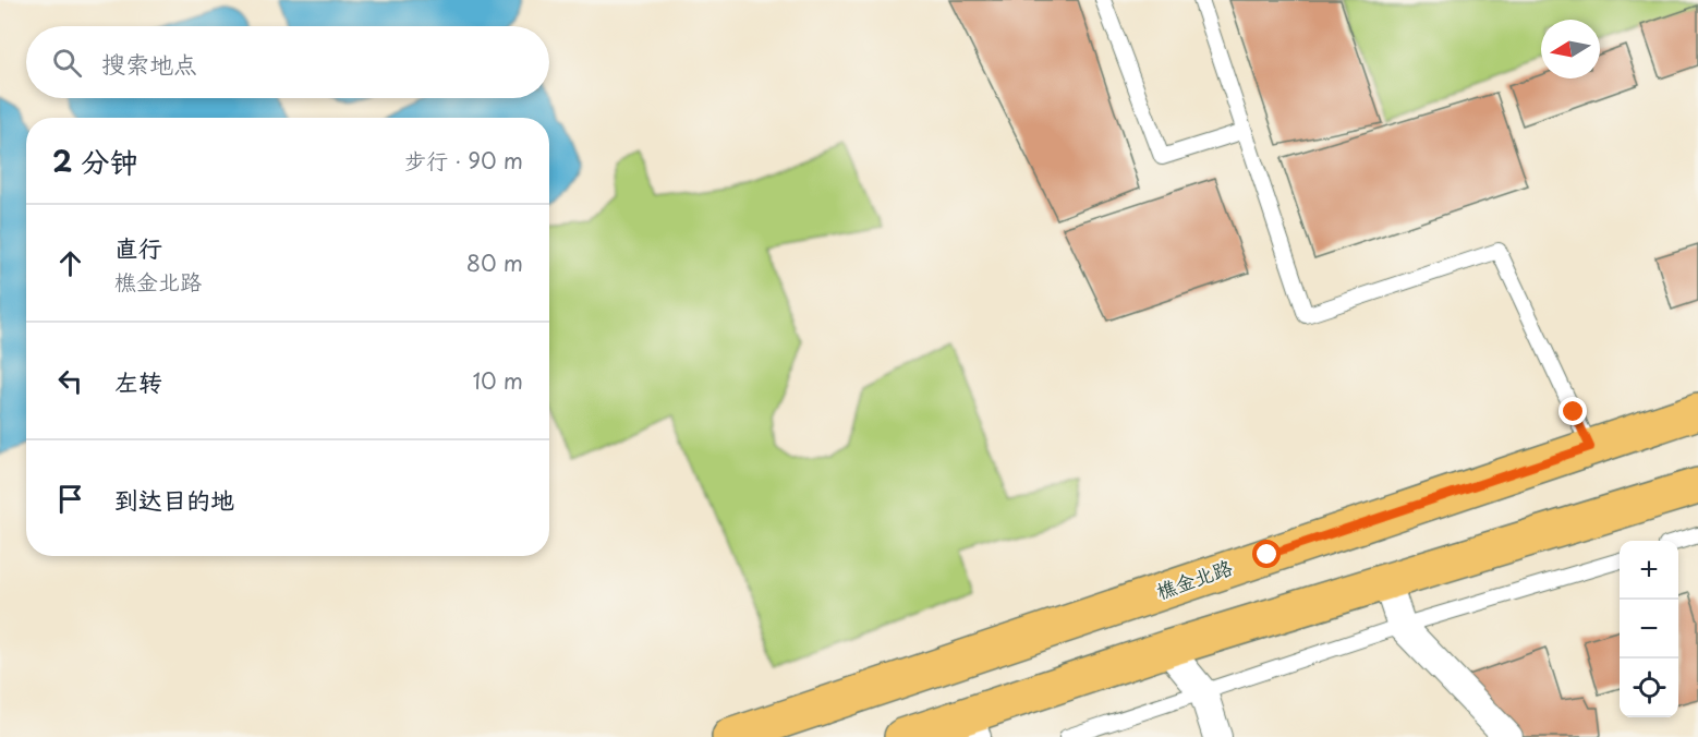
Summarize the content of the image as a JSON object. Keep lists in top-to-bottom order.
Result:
{
  "streets": {
    "main road": ["樵金北路"]
  },
  "north": "left",
  "page": {
    "search": "搜索地点",
    "heading": ["2 分钟", "步行 · 90 m"],
    "list": [
      ["直行", "樵金北路", "80 m"],
      ["左转", "10 m"],
      "到达目的地"
    ],
    "map_buttons": ["+", "−"]
  }
}
